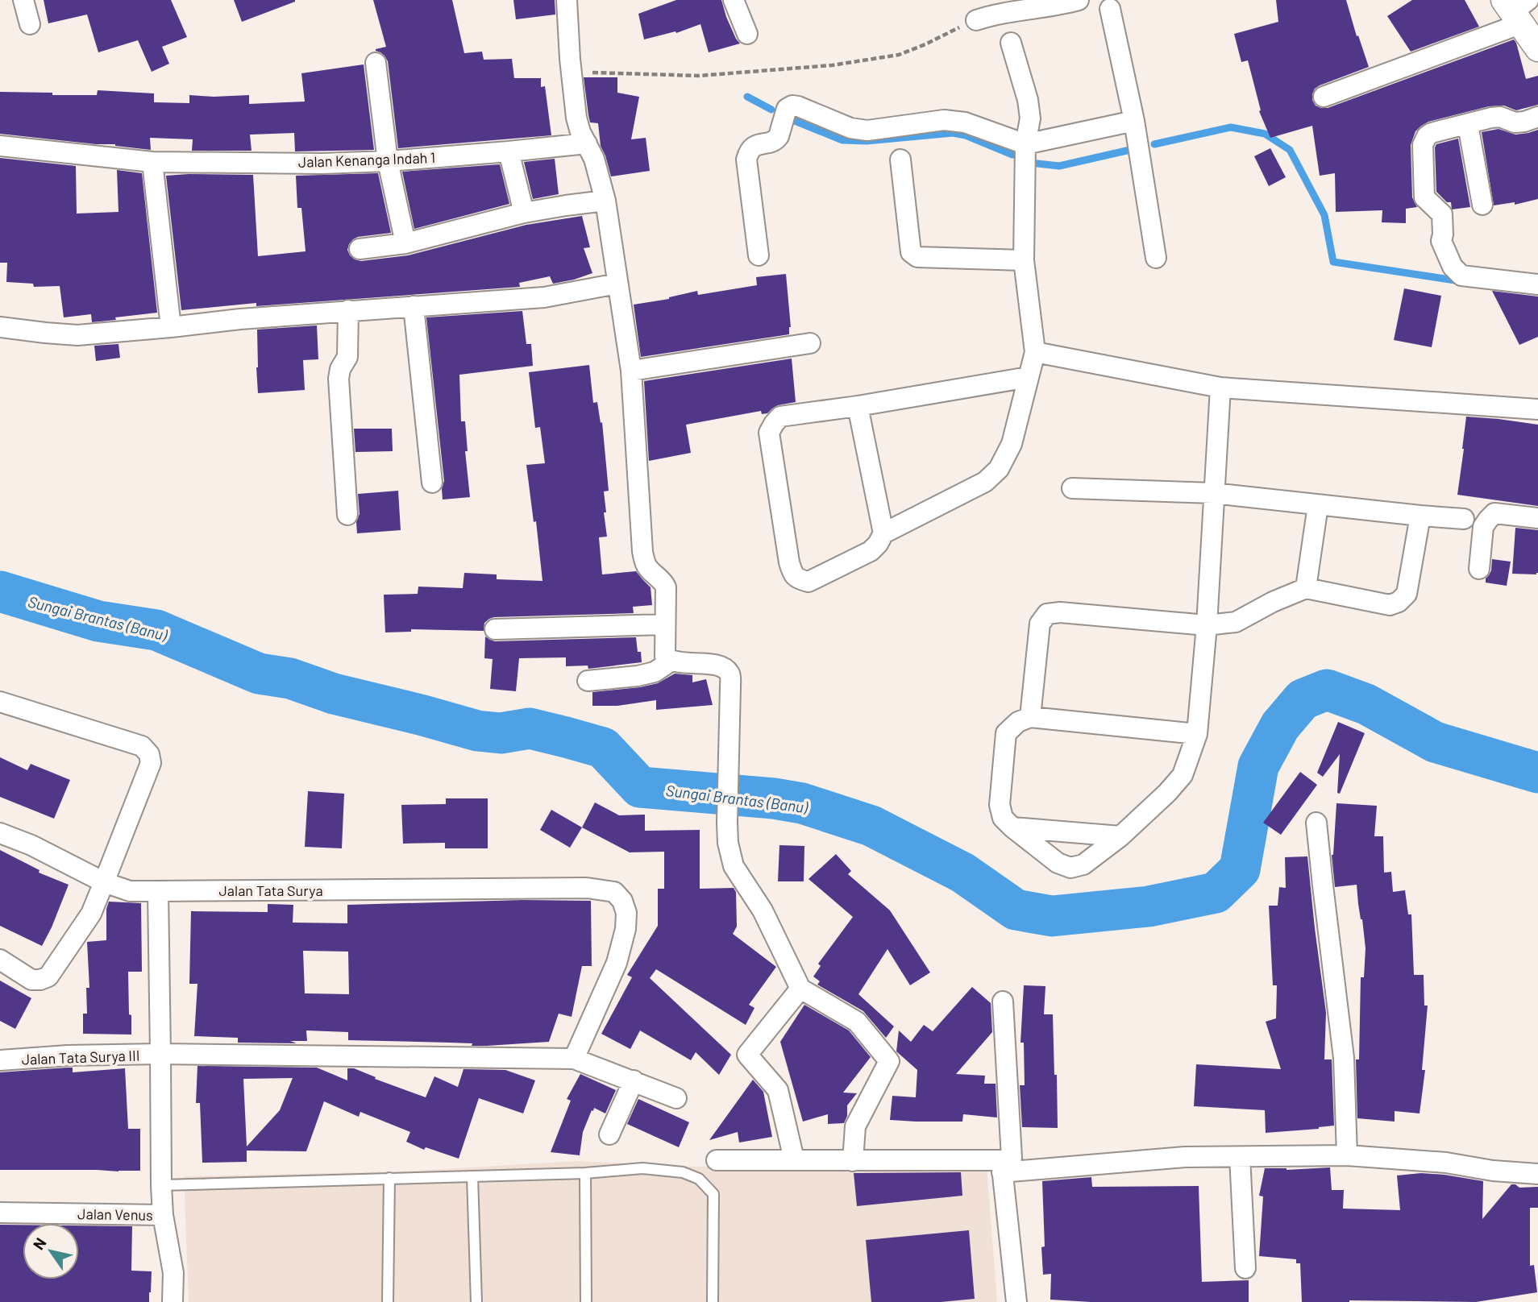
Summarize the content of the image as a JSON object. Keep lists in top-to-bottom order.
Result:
{
  "streets": {
    "street": [
      "Jalan Kenanga Indah 1",
      "Jalan Tata Surya",
      "Jalan Tata Surya III",
      "Jalan Venus"
    ]
  },
  "crossings": [
    ["Jalan Tata Surya", "Jalan Tata Surya III"]
  ],
  "water": ["Sungai Brantas (Banu)"],
  "north": "top left"
}
